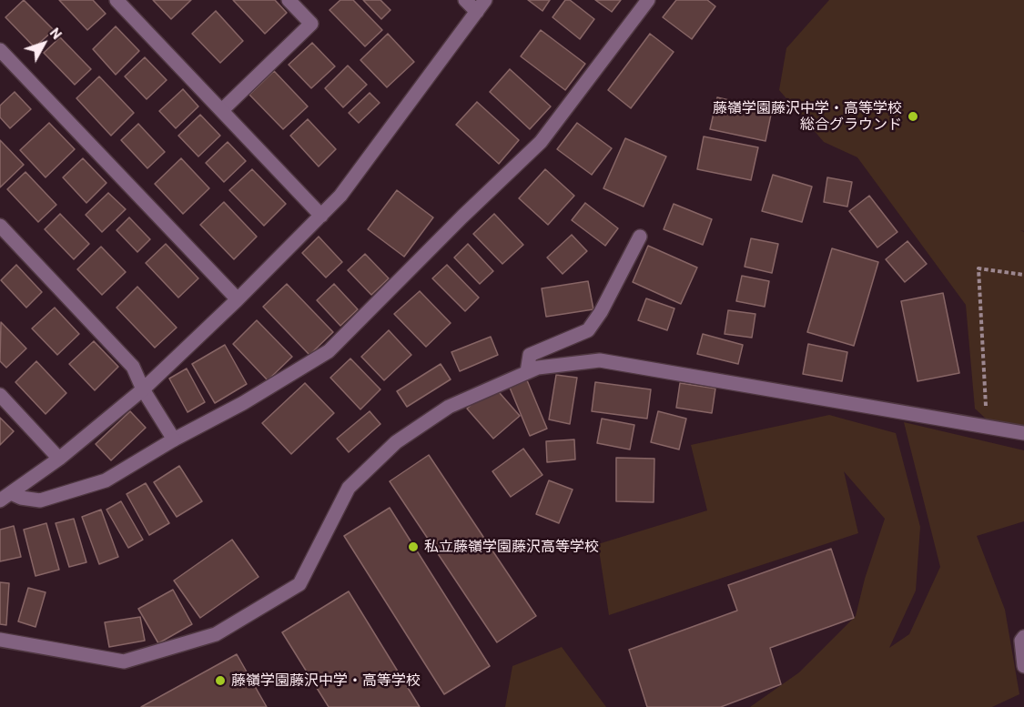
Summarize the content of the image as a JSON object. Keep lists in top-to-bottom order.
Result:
{
  "places": ["藤嶺学園藤沢中学・高等学校 総合グラウンド", "私立藤嶺学園藤沢高等学校", "藤嶺学園藤沢中学・高等学校"],
  "north": "top right"
}
